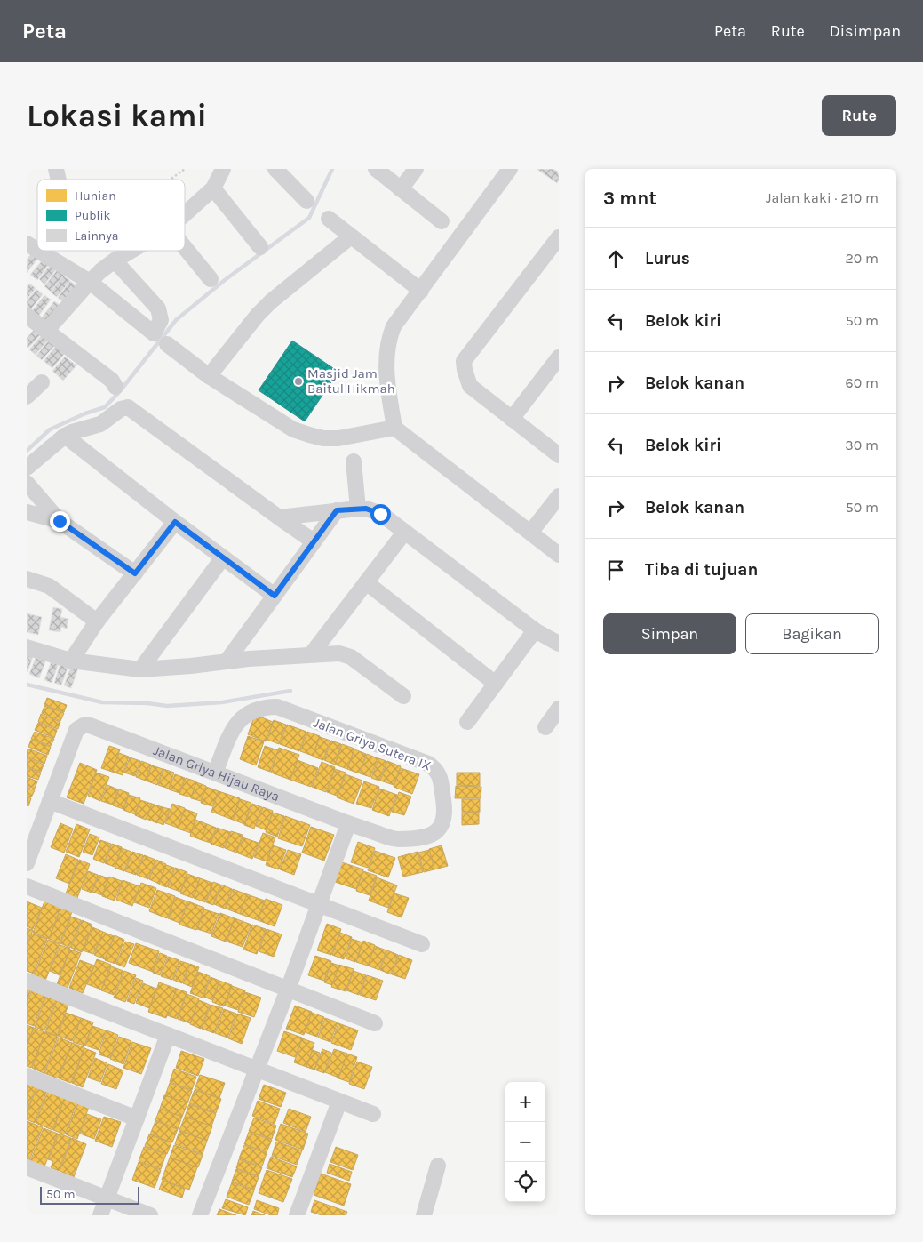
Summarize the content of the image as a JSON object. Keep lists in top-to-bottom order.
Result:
{
  "streets": {
    "street": ["Jalan Griya Sutera IX", "Jalan Griya Hijau Raya"]
  },
  "crossings": [
    ["Jalan Griya Sutera IX", "Jalan Griya Hijau Raya"]
  ],
  "places": ["Masjid Jam Baitul Hikmah"],
  "legend": ["Hunian", "Publik", "Lainnya"],
  "scale_bar": "50 m",
  "page": {
    "header": "Peta",
    "nav": ["Peta", "Rute", "Disimpan"],
    "buttons": [
      "Rute",
      ["Simpan", "Bagikan"]
    ],
    "title": "Lokasi kami",
    "heading": ["3 mnt", "Jalan kaki · 210 m"],
    "list": [
      ["Lurus", "20 m"],
      ["Belok kiri", "50 m"],
      ["Belok kanan", "60 m"],
      ["Belok kiri", "30 m"],
      ["Belok kanan", "50 m"],
      "Tiba di tujuan"
    ],
    "map_buttons": ["+", "−"],
    "scale": "50 m"
  }
}
